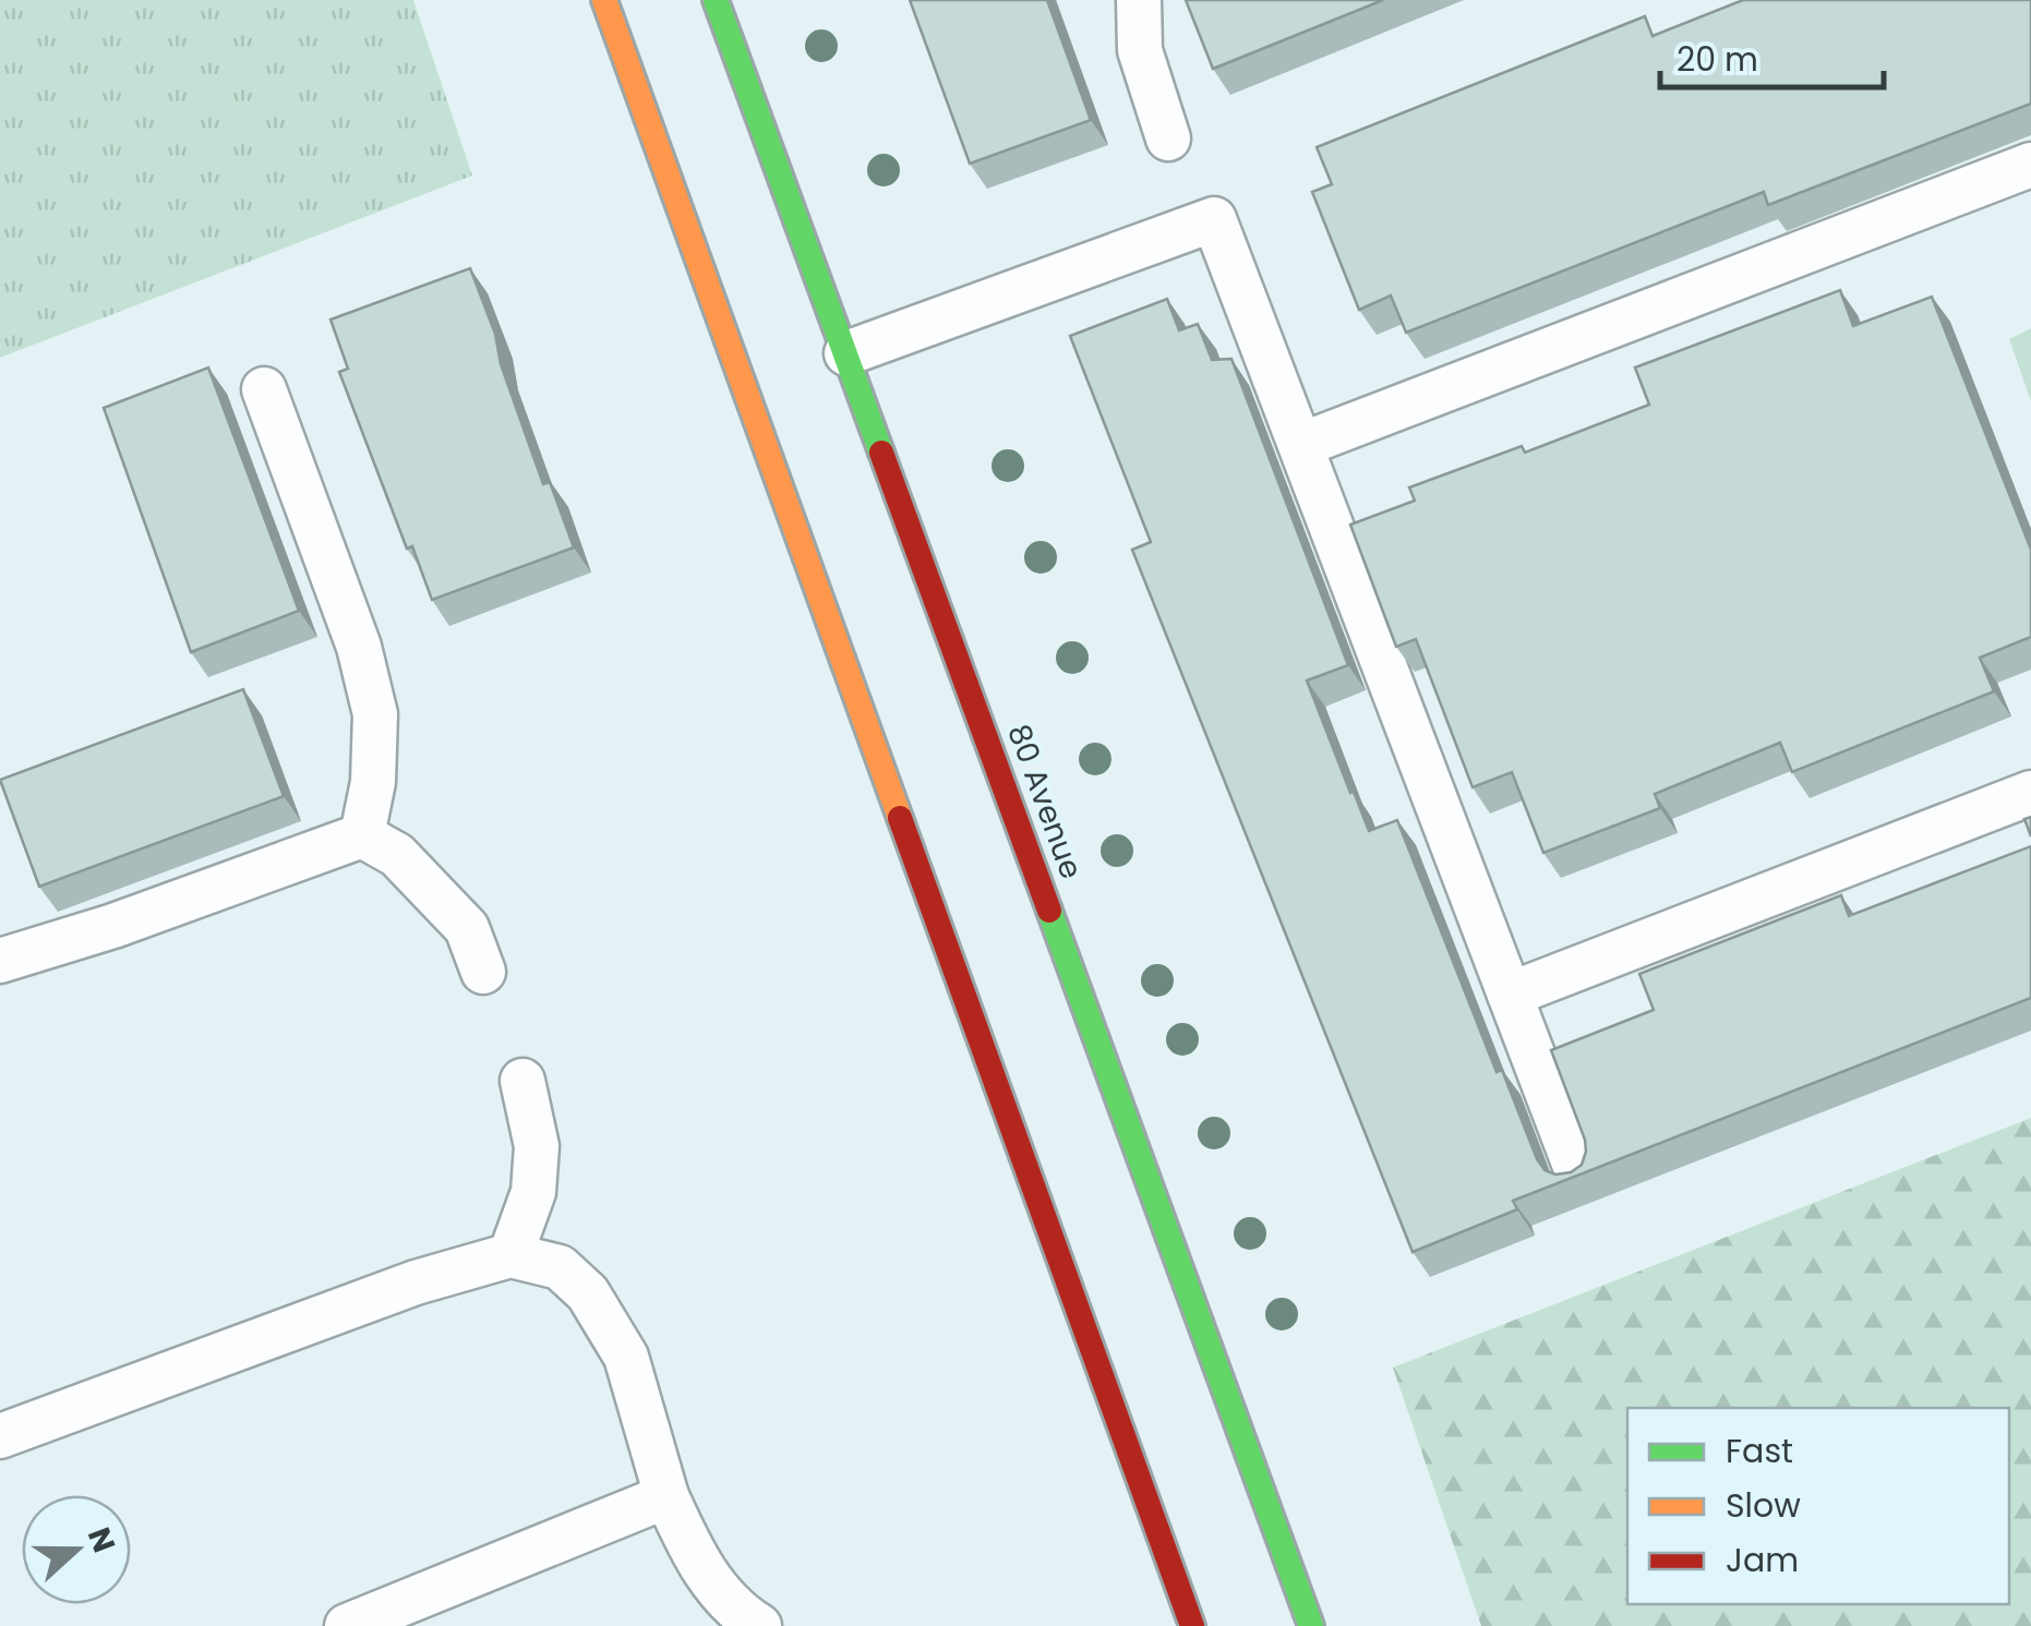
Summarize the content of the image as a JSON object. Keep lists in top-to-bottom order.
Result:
{
  "streets": {
    "main road": ["80 Avenue"]
  },
  "legend": ["Fast", "Slow", "Jam"],
  "scale_bar": "20 m",
  "north": "right"
}
